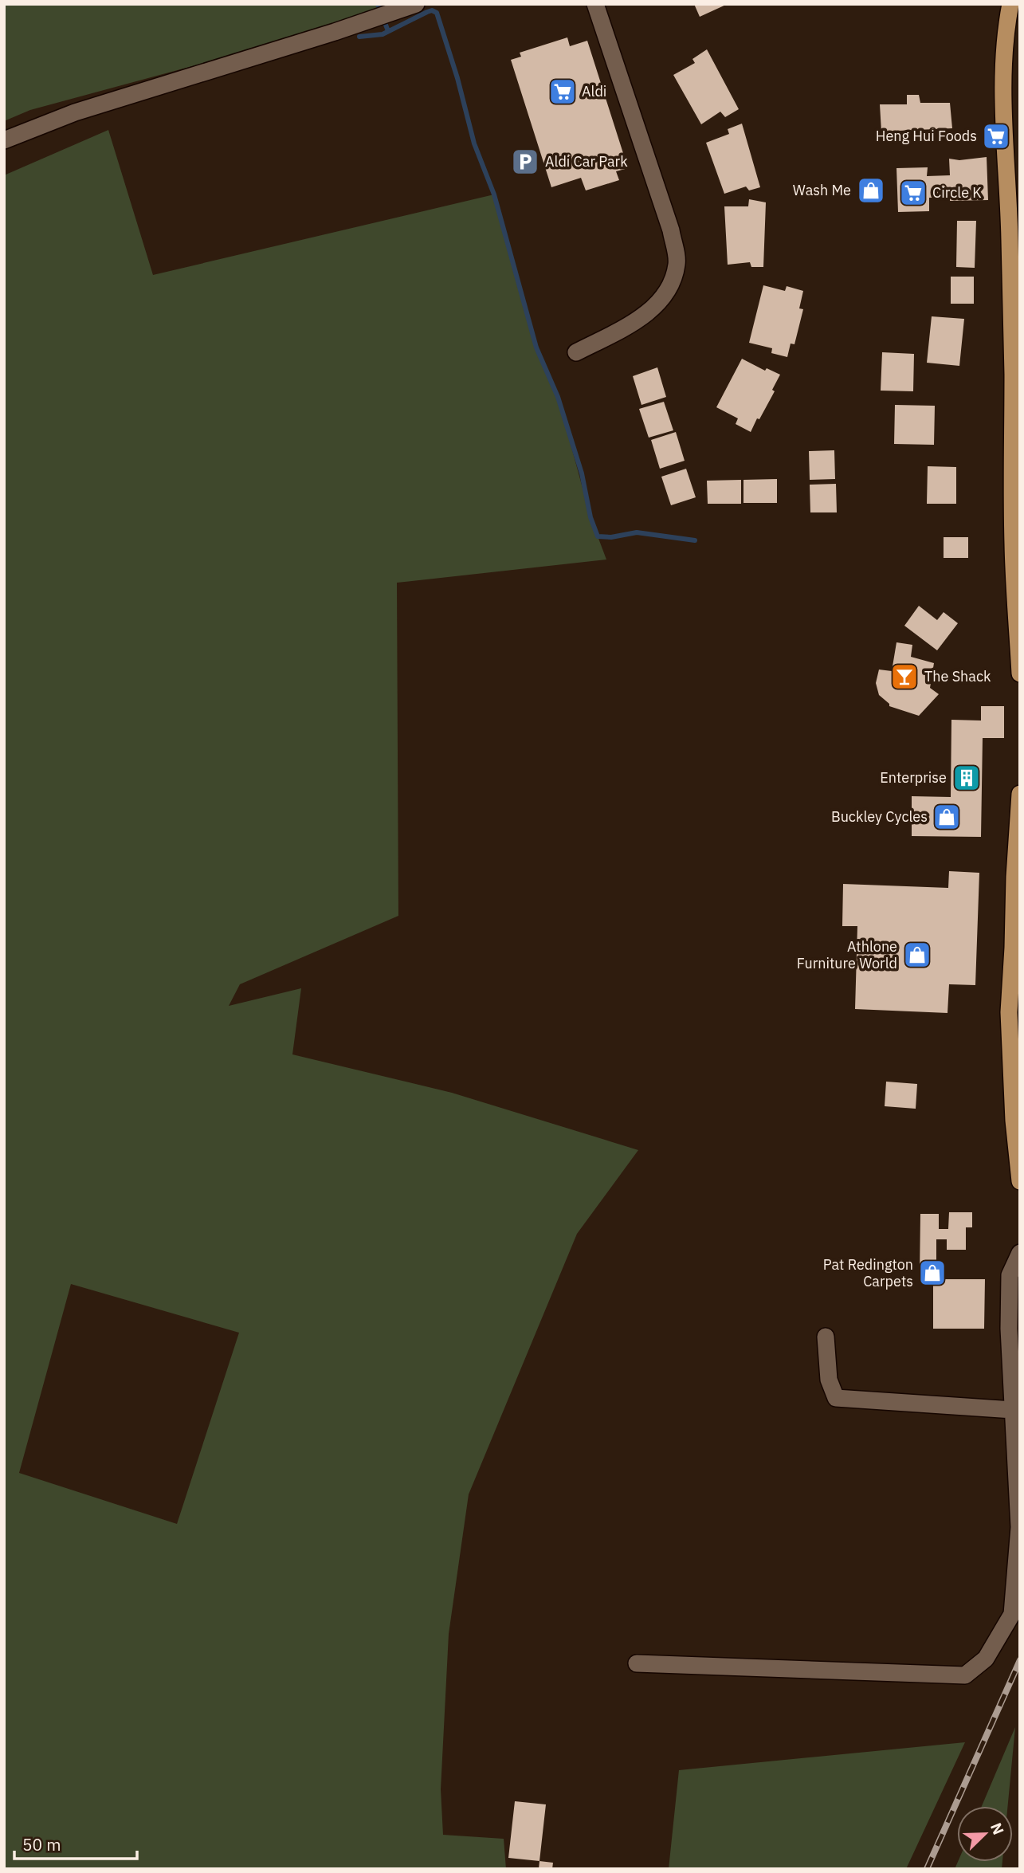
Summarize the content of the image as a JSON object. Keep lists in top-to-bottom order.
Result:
{
  "places": {
    "supermarket": ["Aldi", "Heng Hui Foods", "Circle K"],
    "parking": ["Aldi Car Park"],
    "shop": [
      "Wash Me",
      "Buckley Cycles",
      "Athlone Furniture World",
      "Pat Redington Carpets"
    ],
    "bar": ["The Shack"],
    "building": ["Enterprise"]
  },
  "scale_bar": "50 m",
  "north": "top right"
}
